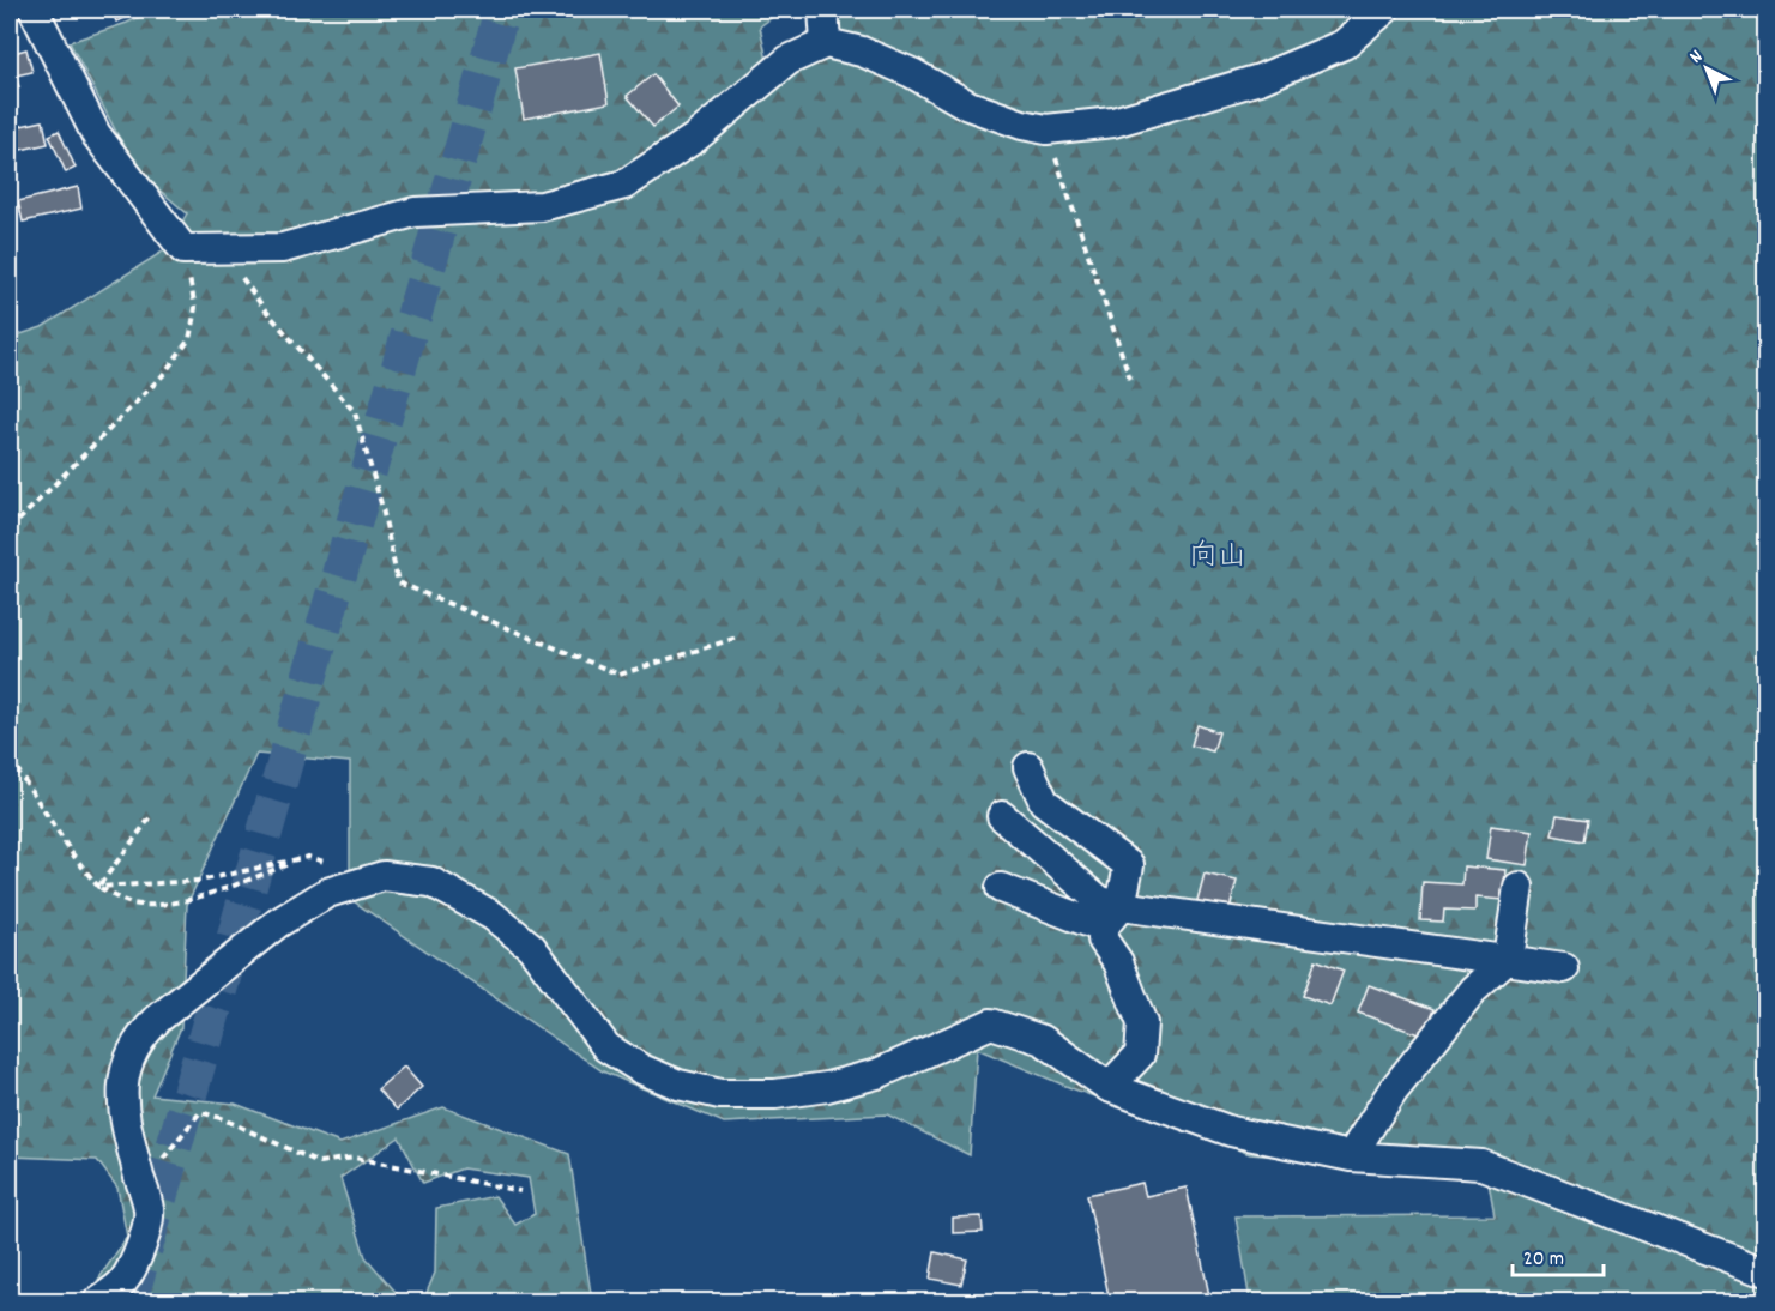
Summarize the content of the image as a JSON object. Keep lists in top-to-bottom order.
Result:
{
  "parks": ["向山"],
  "scale_bar": "20 m",
  "north": "top left"
}
